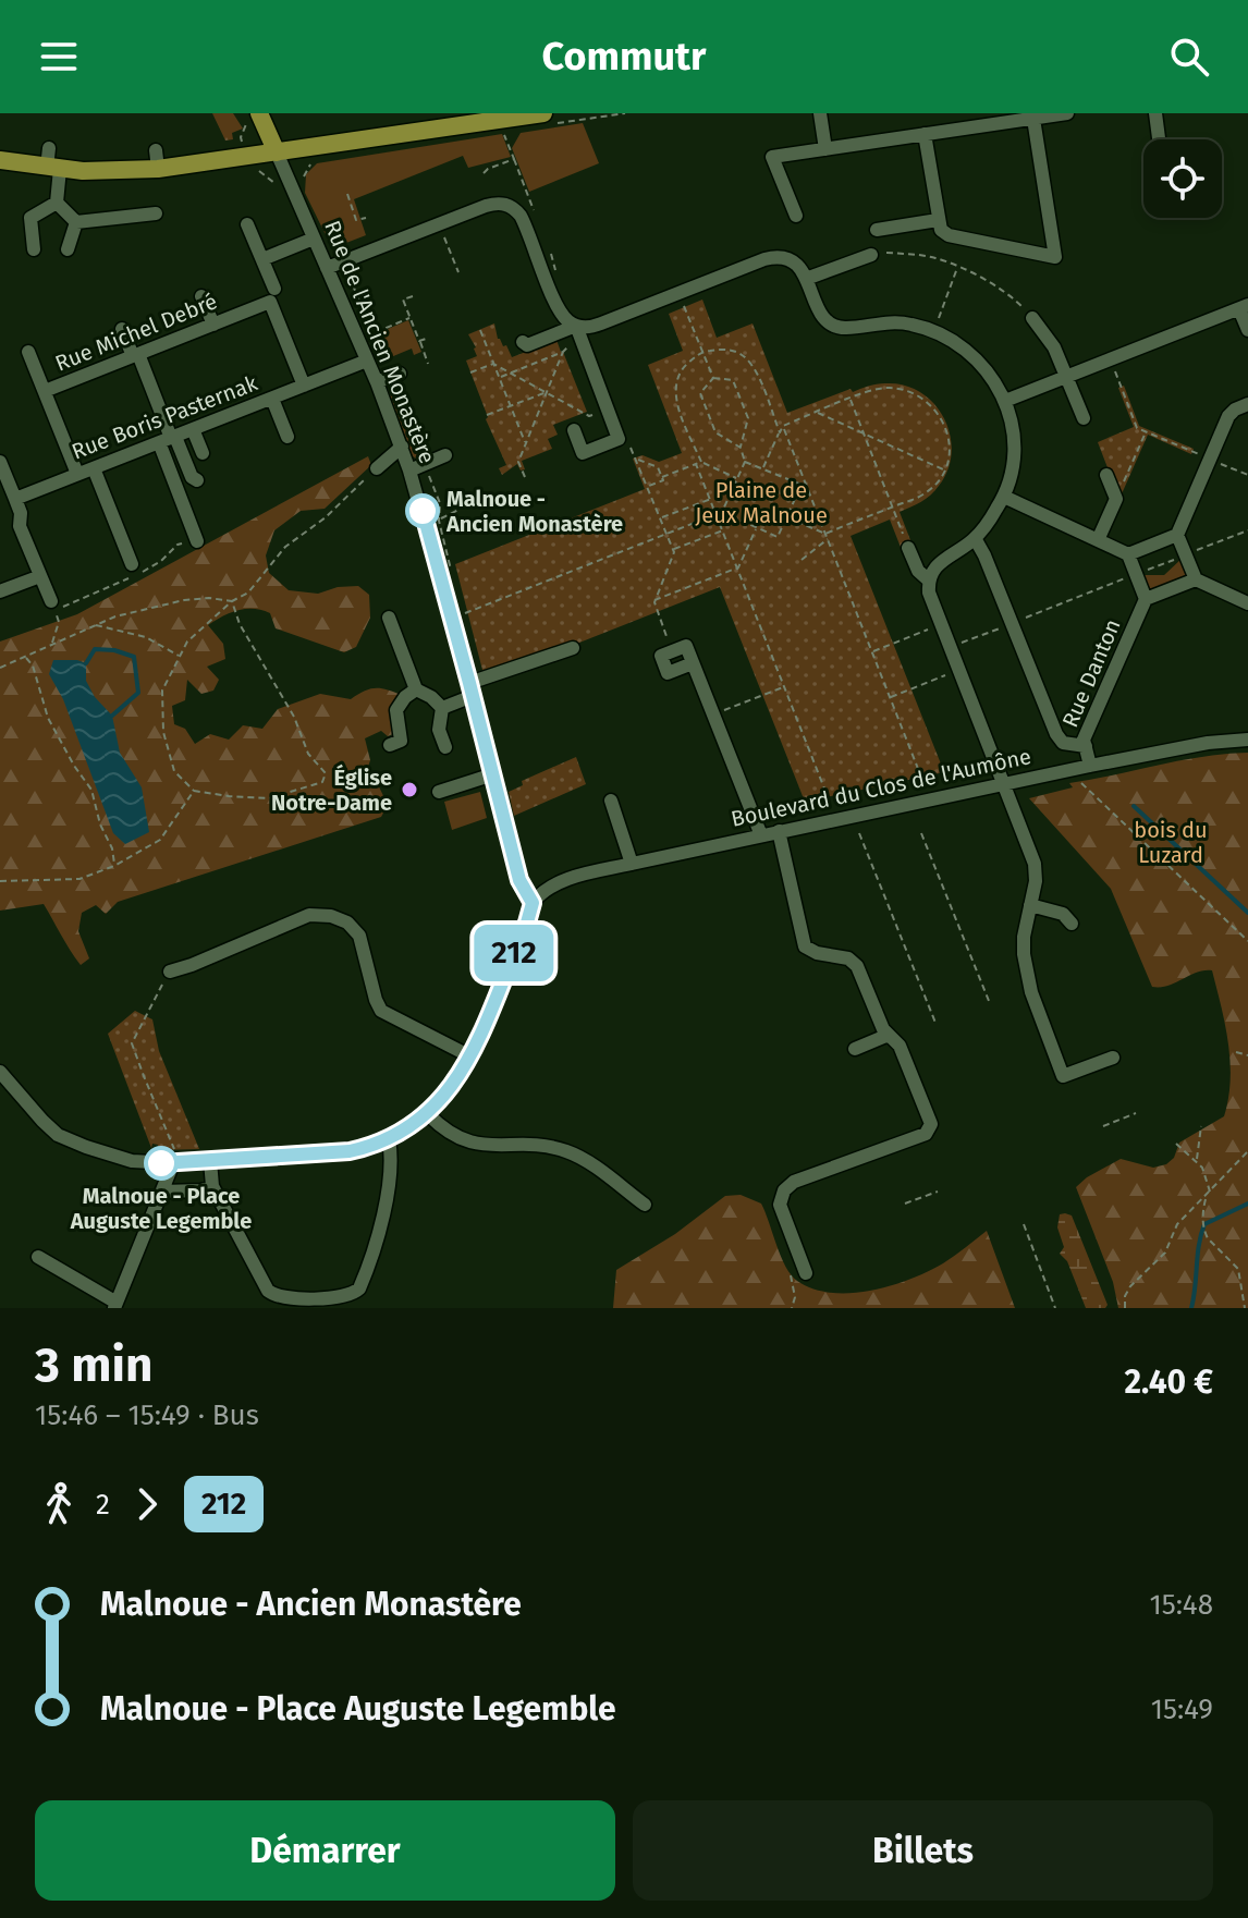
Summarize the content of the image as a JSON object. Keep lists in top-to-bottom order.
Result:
{
  "streets": {
    "street": [
      "Rue Michel Debré",
      "Rue de l'Ancien Monastère",
      "Rue Boris Pasternak",
      "Rue Danton",
      "Boulevard du Clos de l'Aumône"
    ]
  },
  "crossings": [
    ["Rue Michel Debré", "Rue Boris Pasternak"],
    ["Rue de l'Ancien Monastère", "Rue Boris Pasternak"],
    ["Rue de l'Ancien Monastère", "Boulevard du Clos de l'Aumône"],
    ["Rue Danton", "Boulevard du Clos de l'Aumône"]
  ],
  "parks": ["Plaine de Jeux Malnoue", "bois du Luzard"],
  "places": ["Malnoue - Ancien Monastère", "Église Notre-Dame", "Malnoue - Place Auguste Legemble"],
  "lines": ["bus line 212"],
  "page": {
    "header": "Commutr",
    "on_map": "212",
    "heading": ["3 min", "15:46 – 15:49 · Bus", "2.40 €"],
    "legs": ["2", "212"],
    "list": [
      {
        "name": "Malnoue - Ancien Monastère",
        "value": "15:48"
      },
      {
        "name": "Malnoue - Place Auguste Legemble",
        "value": "15:49"
      }
    ],
    "buttons": ["Démarrer", "Billets"]
  }
}
